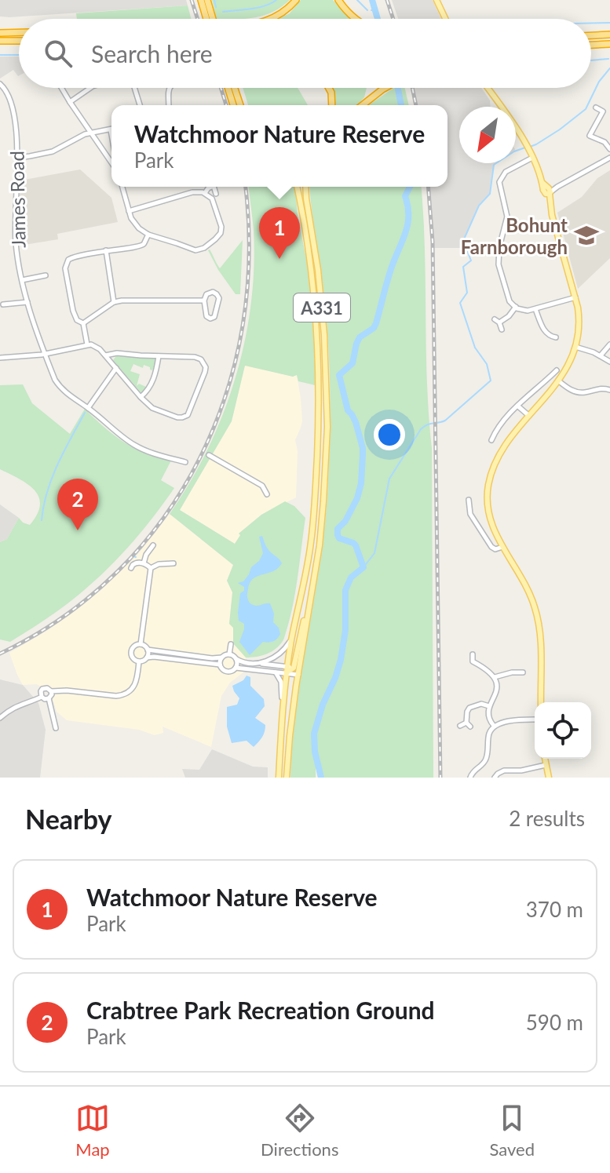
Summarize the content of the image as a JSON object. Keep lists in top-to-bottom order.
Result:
{
  "streets": {
    "main road": ["A331"],
    "street": ["James Road"]
  },
  "places": {
    "school or university": ["Bohunt Farnborough"]
  },
  "north": "bottom left",
  "page": {
    "search": "Search here",
    "popup": ["Watchmoor Nature Reserve", "Park"],
    "pins": ["1", "2"],
    "heading": ["Nearby", "2 results"],
    "list": [
      {
        "mark": "1",
        "name": "Watchmoor Nature Reserve",
        "note": "Park",
        "value": "370 m"
      },
      {
        "mark": "2",
        "name": "Crabtree Park Recreation Ground",
        "note": "Park",
        "value": "590 m"
      }
    ],
    "nav": ["Map", "Directions", "Saved"]
  }
}
